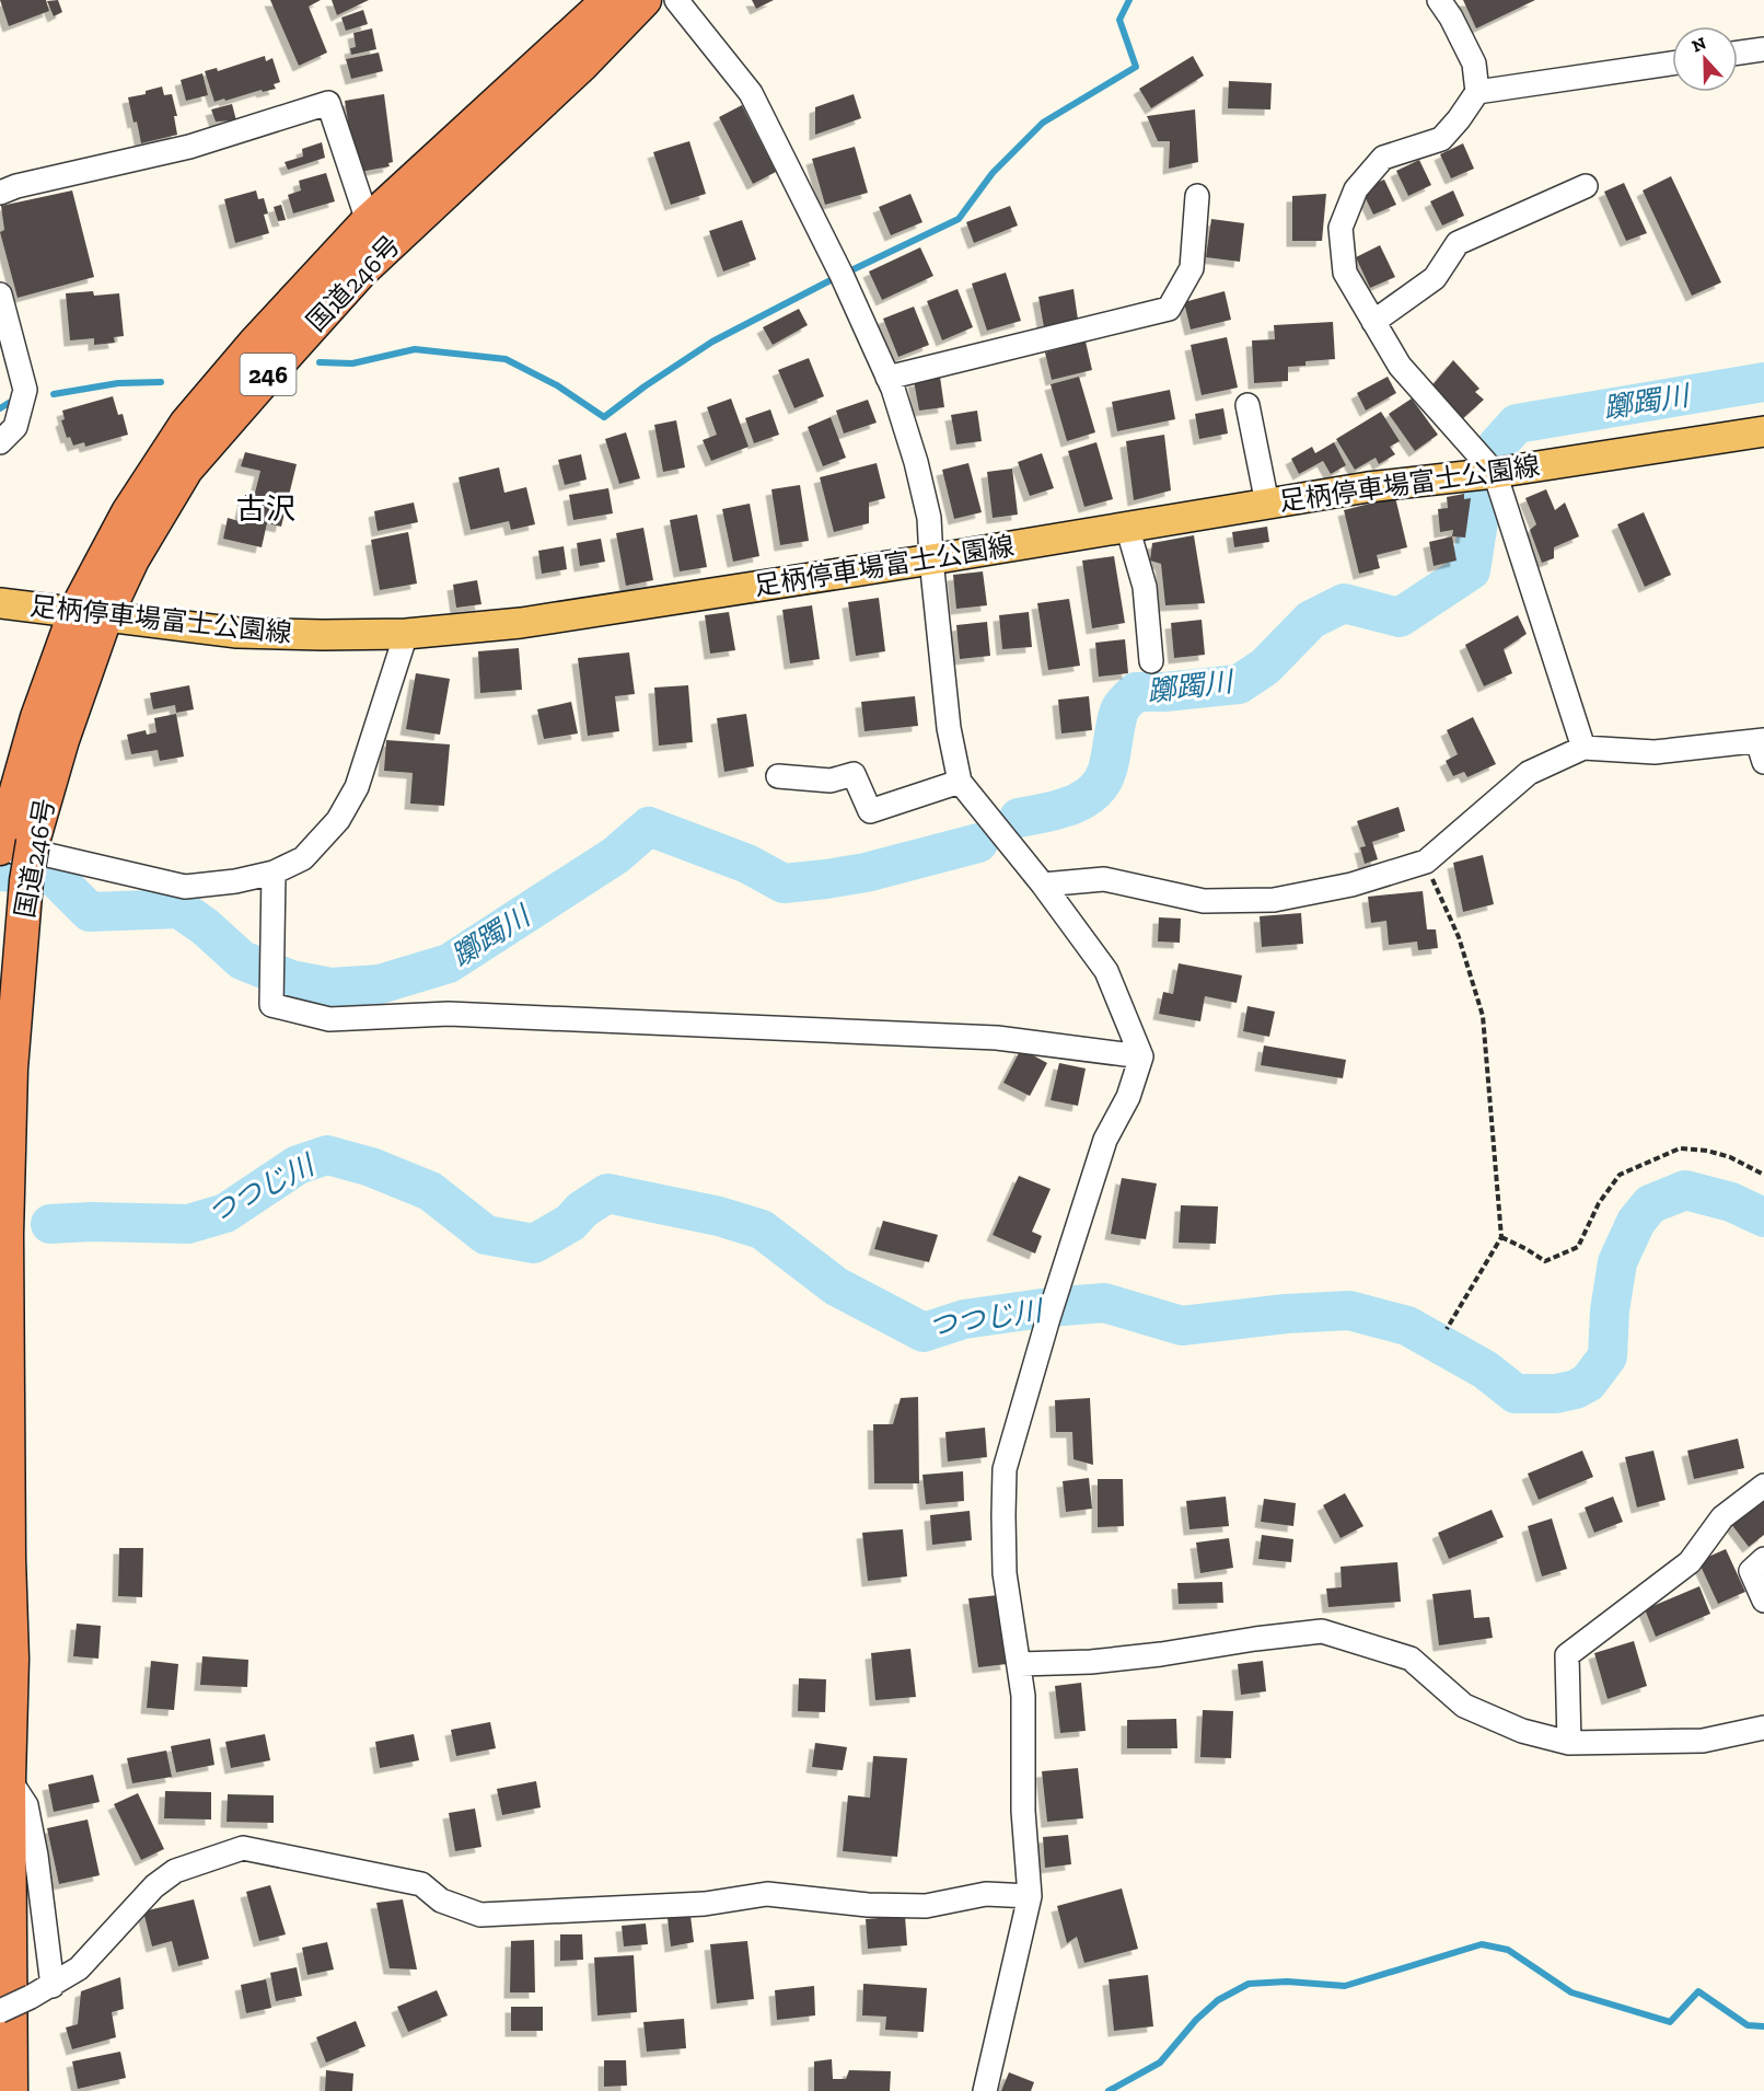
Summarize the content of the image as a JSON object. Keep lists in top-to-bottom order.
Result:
{
  "streets": {
    "highway": ["国道246号", "246"],
    "main road": ["足柄停車場富士公園線"]
  },
  "crossings": [
    ["国道246号", "足柄停車場富士公園線"]
  ],
  "districts": ["古沢"],
  "water": ["躑躅川", "つつじ川"],
  "north": "top"
}
